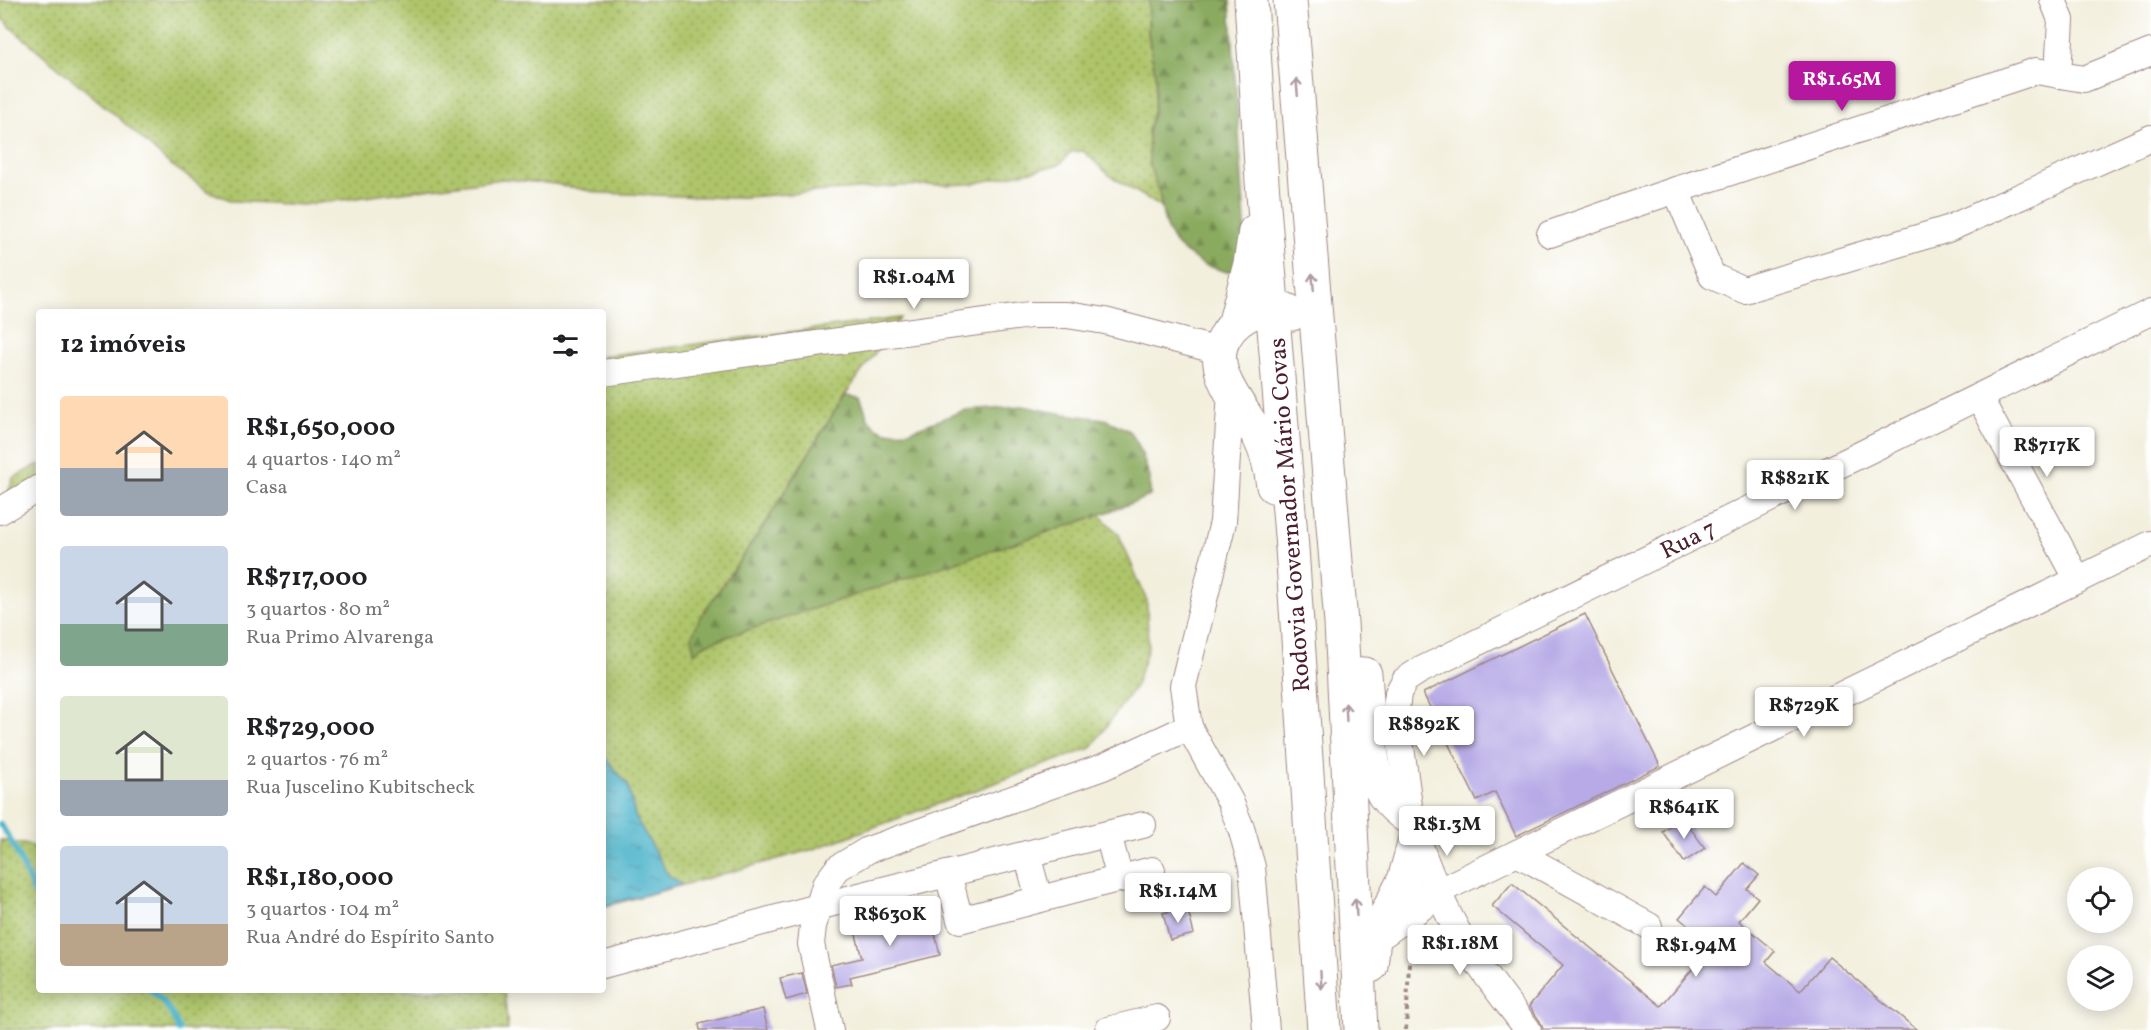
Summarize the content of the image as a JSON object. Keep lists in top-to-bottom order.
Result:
{
  "streets": {
    "highway": ["Rodovia Governador Mário Covas"],
    "street": ["Rua 7"]
  },
  "page": {
    "price": [
      "R$1.65M",
      "R$1.04M",
      "R$717K",
      "R$821K",
      "R$729K",
      "R$892K",
      "R$641K",
      "R$1.3M",
      "R$1.14M",
      "R$630K",
      "R$1.18M",
      "R$1.94M"
    ],
    "heading": "12 imóveis",
    "list": [
      {
        "name": "R$1,650,000",
        "note": "4 quartos · 140 m² · Casa"
      },
      {
        "name": "R$717,000",
        "note": "3 quartos · 80 m² · Rua Primo Alvarenga"
      },
      {
        "name": "R$729,000",
        "note": "2 quartos · 76 m² · Rua Juscelino Kubitscheck"
      },
      {
        "name": "R$1,180,000",
        "note": "3 quartos · 104 m² · Rua André do Espírito Santo"
      }
    ]
  }
}
